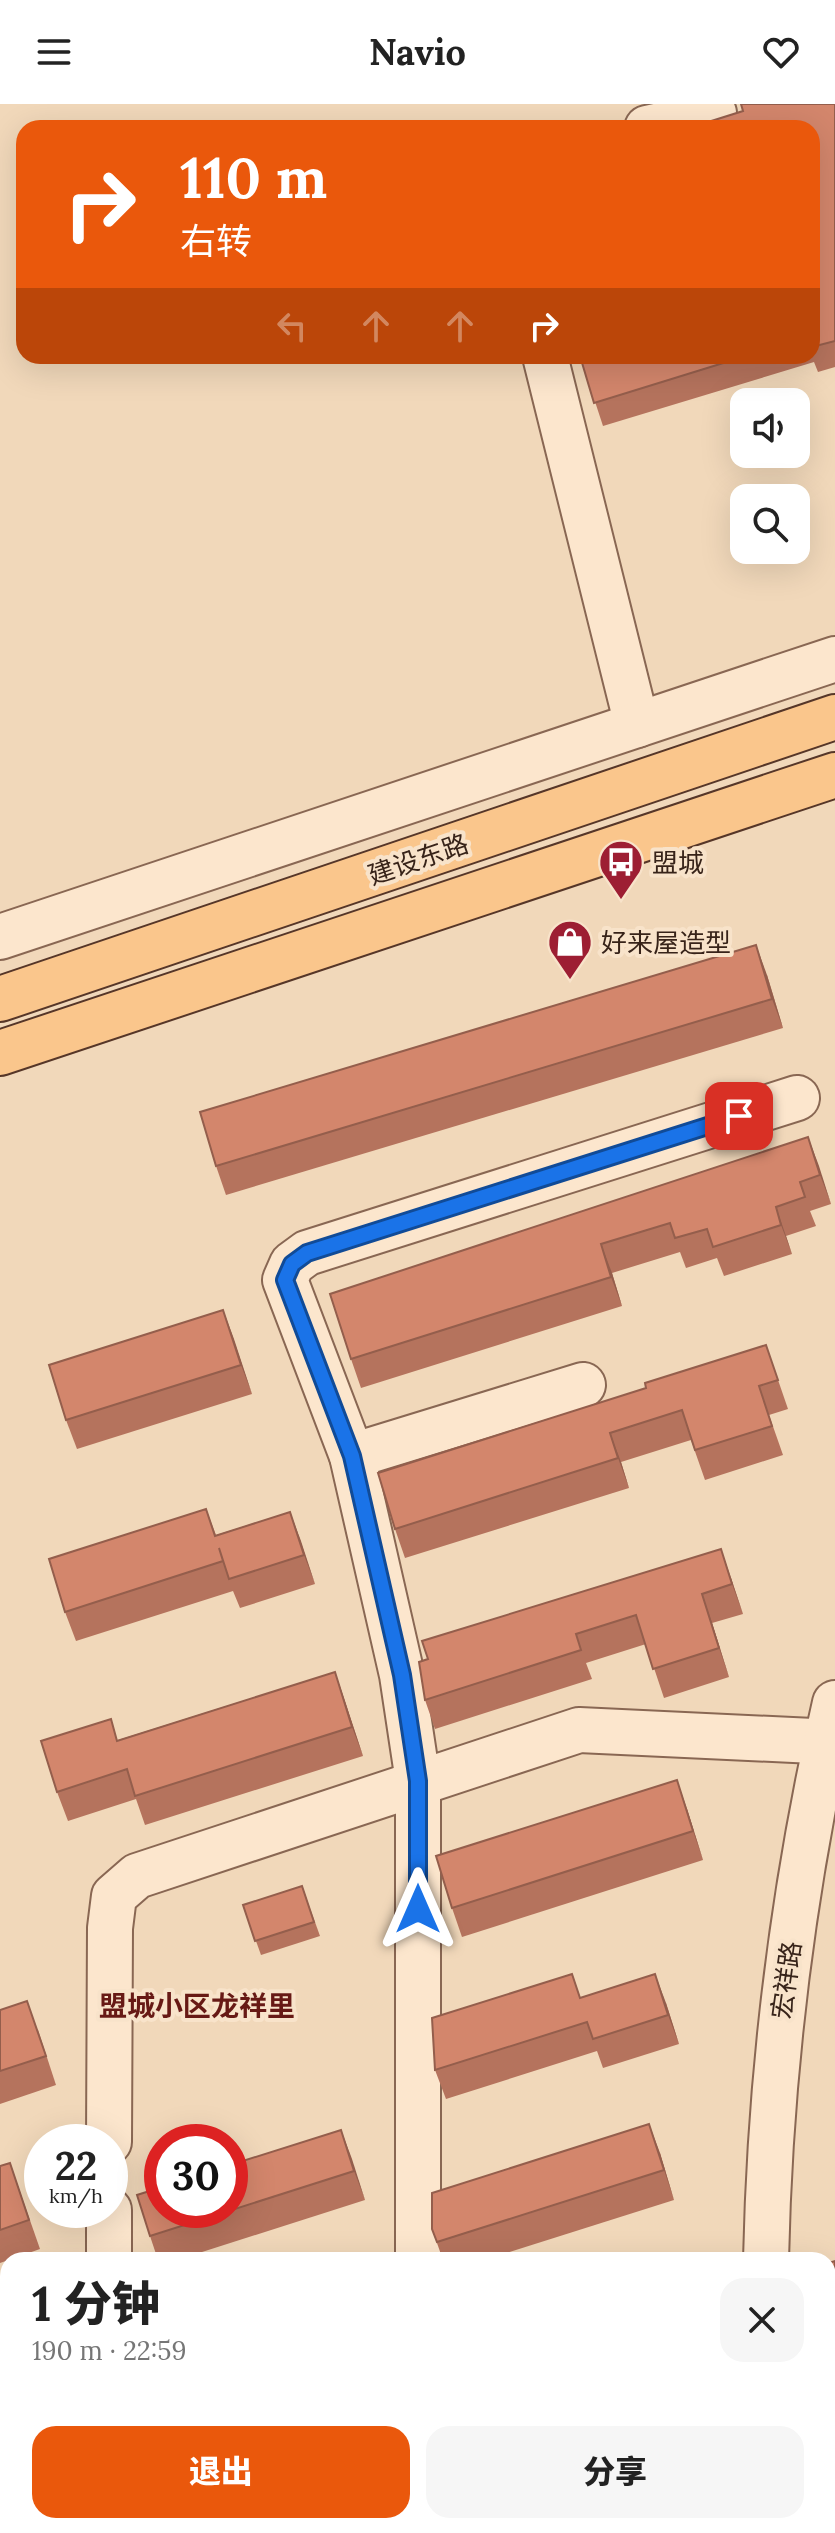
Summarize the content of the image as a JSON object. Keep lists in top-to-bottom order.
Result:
{
  "streets": {
    "main road": ["建设东路"],
    "street": ["宏祥路"]
  },
  "districts": ["盟城小区龙祥里"],
  "places": {
    "bus stop": ["盟城"],
    "shop": ["好来屋造型"]
  },
  "page": {
    "header": "Navio",
    "turn": ["110 m", "右转"],
    "speed": "22 km/h",
    "limit": "30",
    "heading": ["1 分钟", "190 m · 22:59"],
    "buttons": ["退出", "分享"]
  }
}
